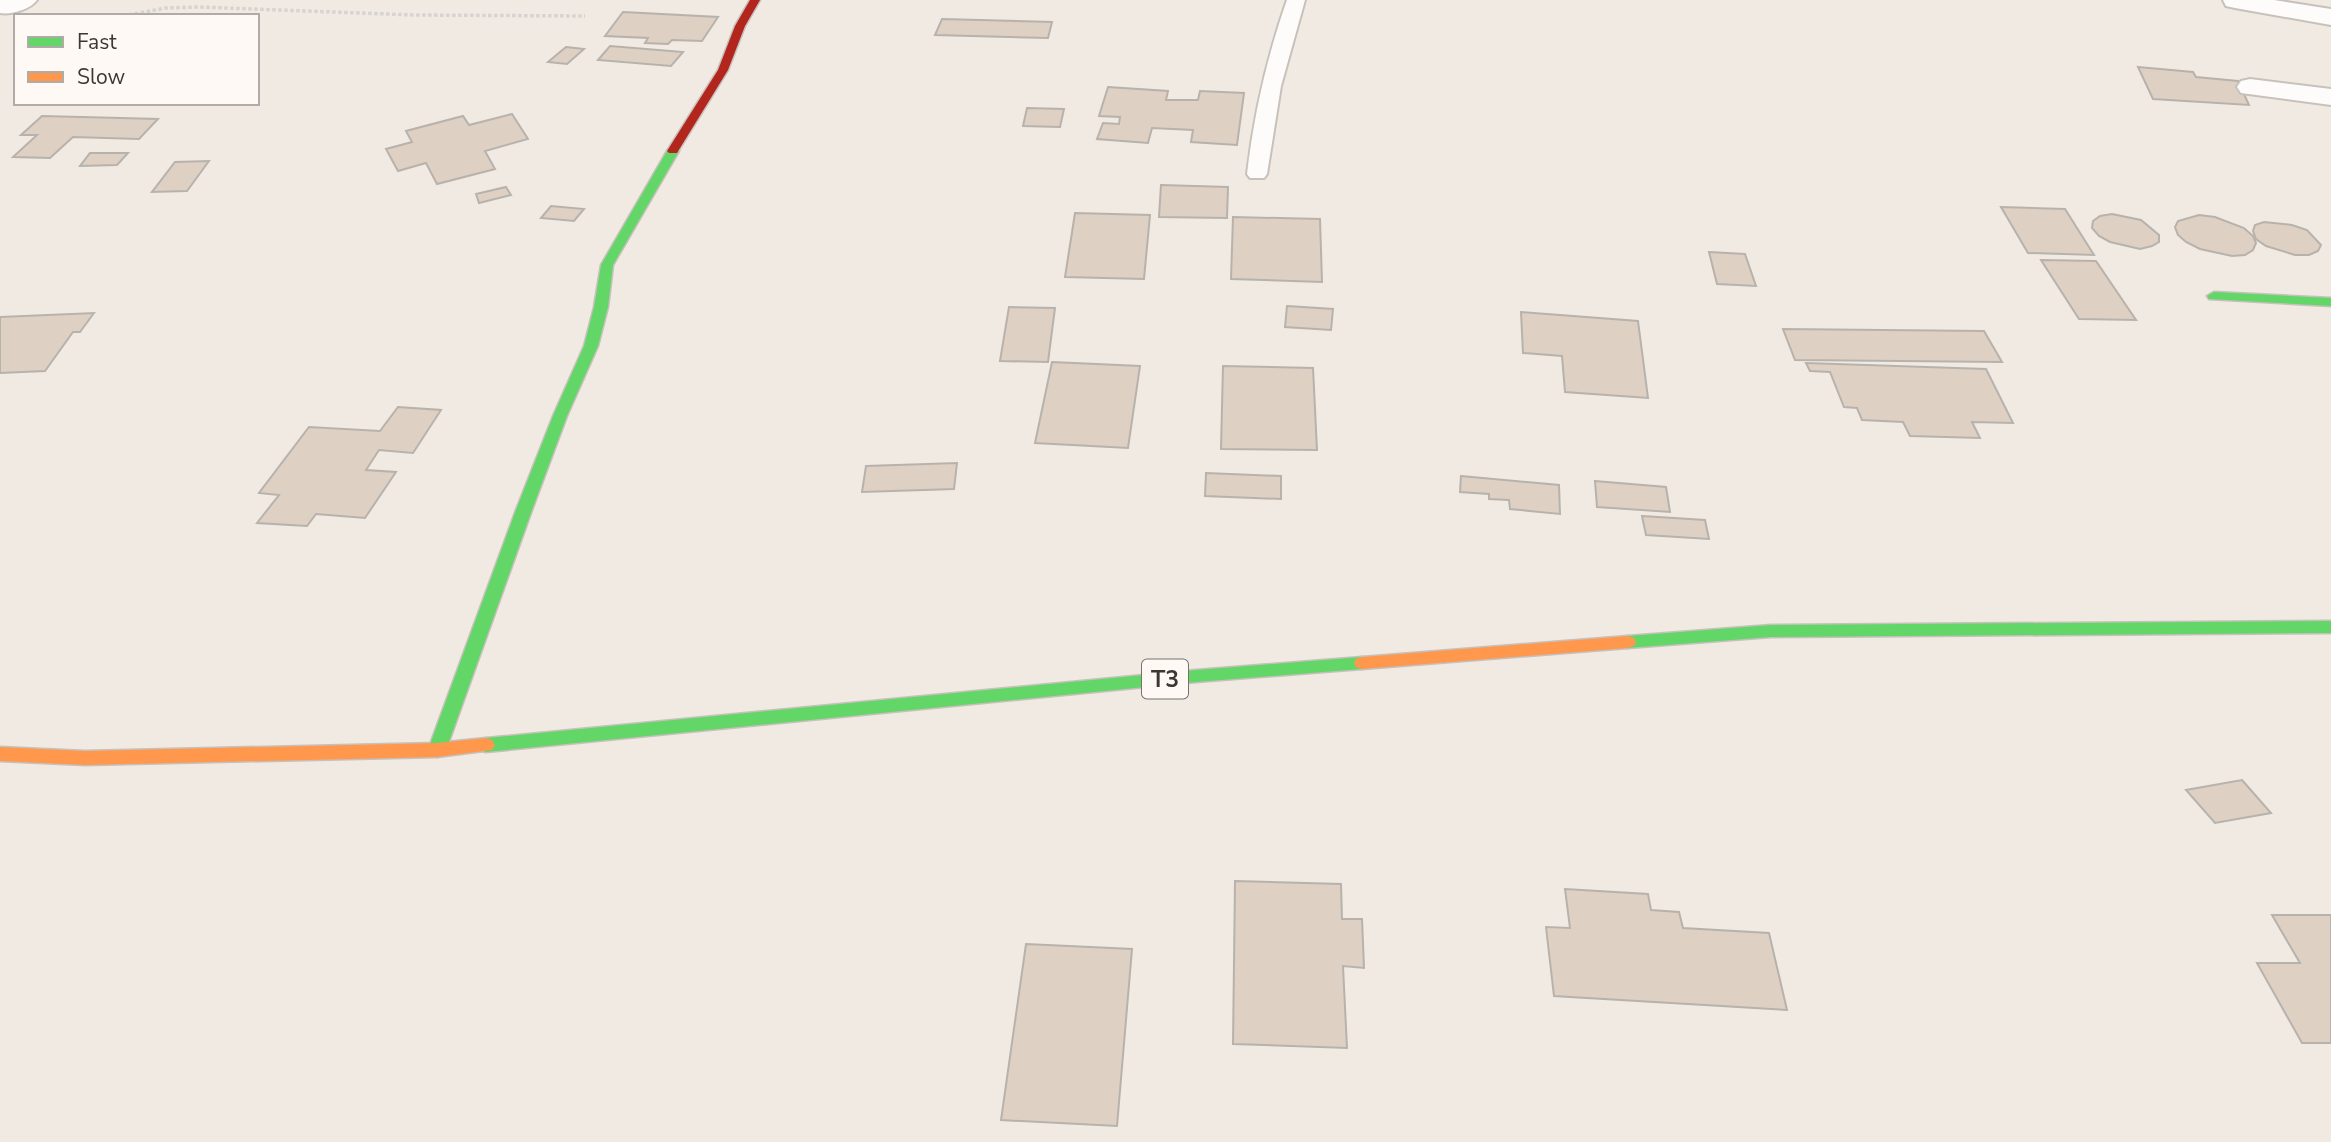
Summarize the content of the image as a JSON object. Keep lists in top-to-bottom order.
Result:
{
  "streets": {
    "main road": ["T3"]
  },
  "legend": ["Fast", "Slow"]
}
